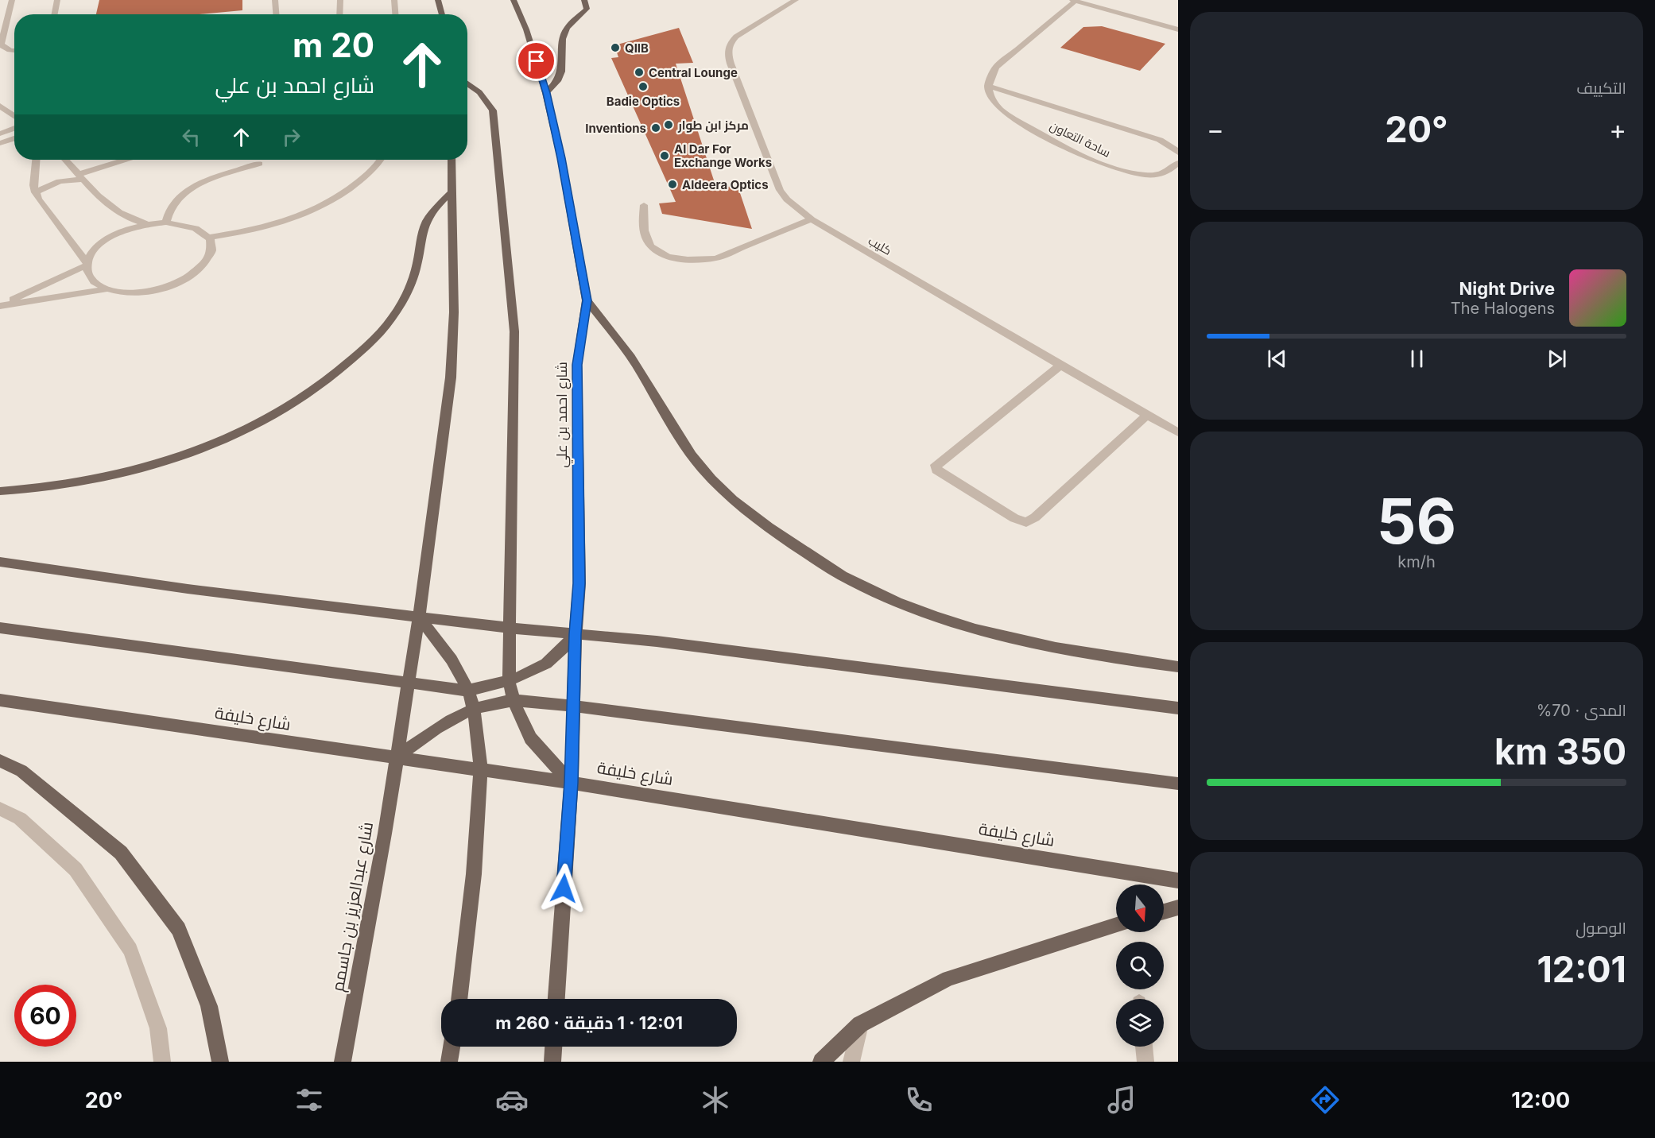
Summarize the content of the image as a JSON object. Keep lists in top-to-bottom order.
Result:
{
  "streets": {
    "main road": ["شارع احمد بن علي", "شارع خليفة", "شارع عبدالعزيز بن جاسمم"],
    "street": ["ساحة التعاون", "كليب"]
  },
  "crossings": [
    ["شارع احمد بن علي", "شارع خليفة"],
    ["شارع خليفة", "شارع عبدالعزيز بن جاسمم"]
  ],
  "places": [
    "QIIB",
    "Central Lounge",
    "Badie Optics",
    "مركز ابن طوار",
    "Inventions",
    "Al Dar For Exchange Works",
    "Aldeera Optics"
  ],
  "north": "bottom",
  "page": {
    "tile": [
      "التكييف",
      ["56", "km/h"],
      ["المدى · 70%", "350 km"],
      ["الوصول", "12:01"]
    ],
    "turn": ["20 m", "شارع احمد بن علي"],
    "heat": ["−", "20°", "+"],
    "song": ["Night Drive", "The Halogens"],
    "limit": "60",
    "trip": "12:01 · 1 دقيقة · 260 m",
    "tabs": ["12:00", "20°"]
  }
}
